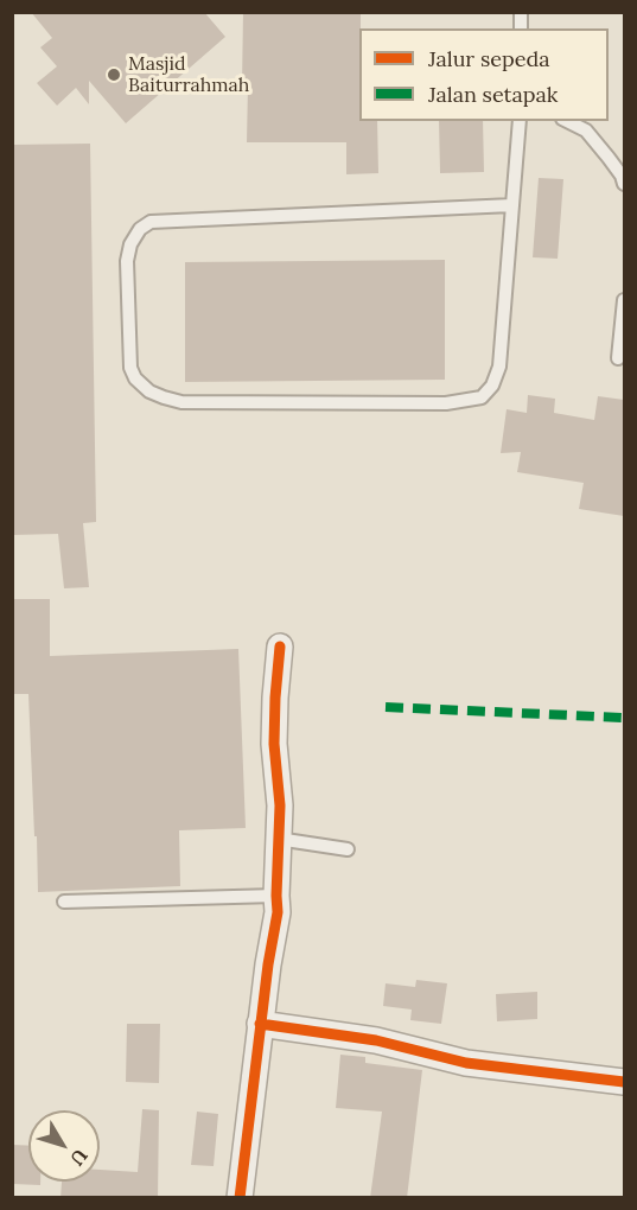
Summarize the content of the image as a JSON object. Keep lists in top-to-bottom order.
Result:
{
  "places": ["Masjid Baiturrahmah"],
  "legend": ["Jalur sepeda", "Jalan setapak"],
  "north": "bottom right"
}
